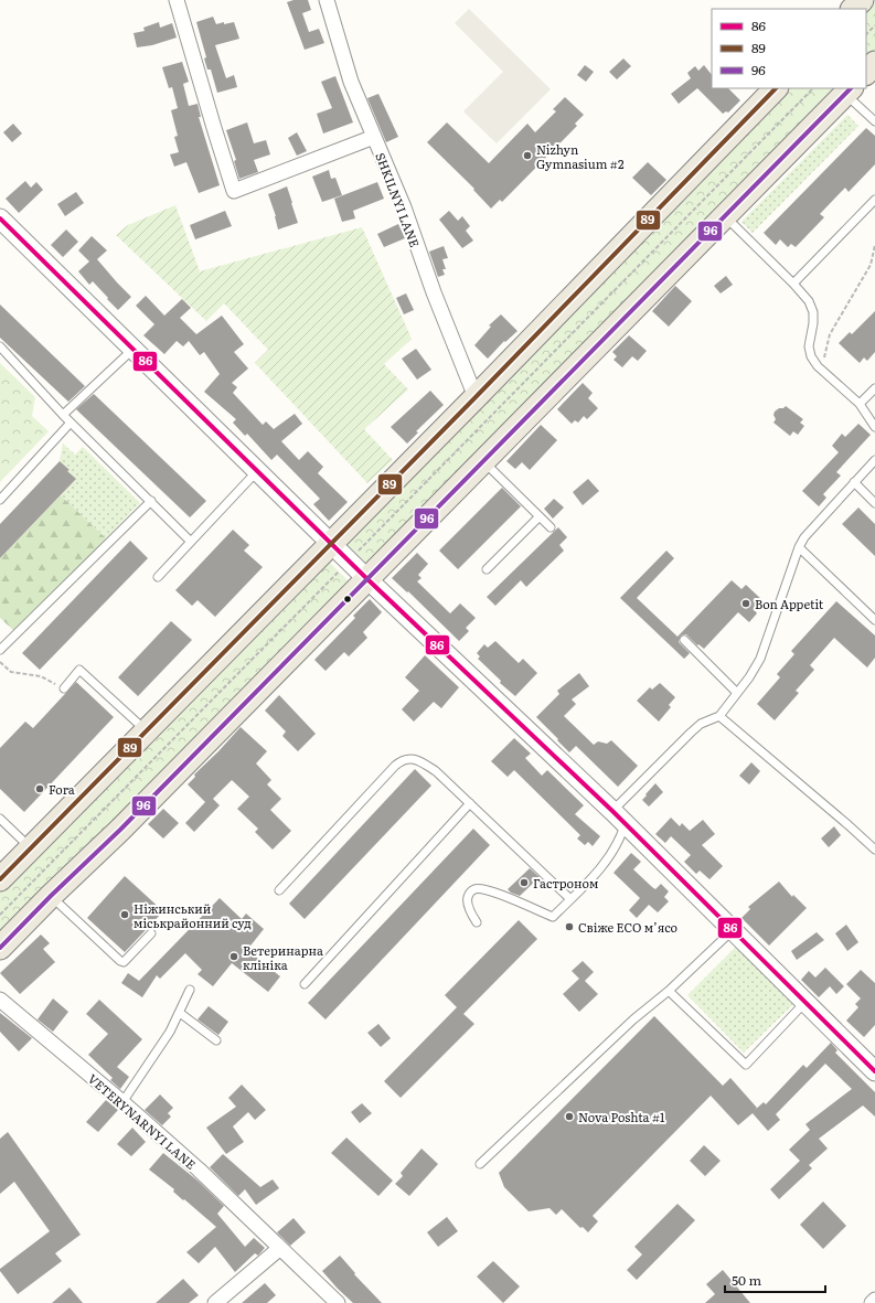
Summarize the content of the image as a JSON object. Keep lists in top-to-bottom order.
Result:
{
  "streets": {
    "street": ["SHKILNYI LANE", "VETERYNARNYI LANE"]
  },
  "places": [
    "Nizhyn Gymnasium #2",
    "Bon Appetit",
    "Fora",
    "Гастроном",
    "Ніжинський міськрайонний суд",
    "Свіже ECO м’ясо",
    "Ветеринарна клініка",
    "Nova Poshta #1"
  ],
  "lines": ["transit line 89", "transit line 96", "transit line 86"],
  "legend": ["86", "89", "96"],
  "scale_bar": "50 m"
}
